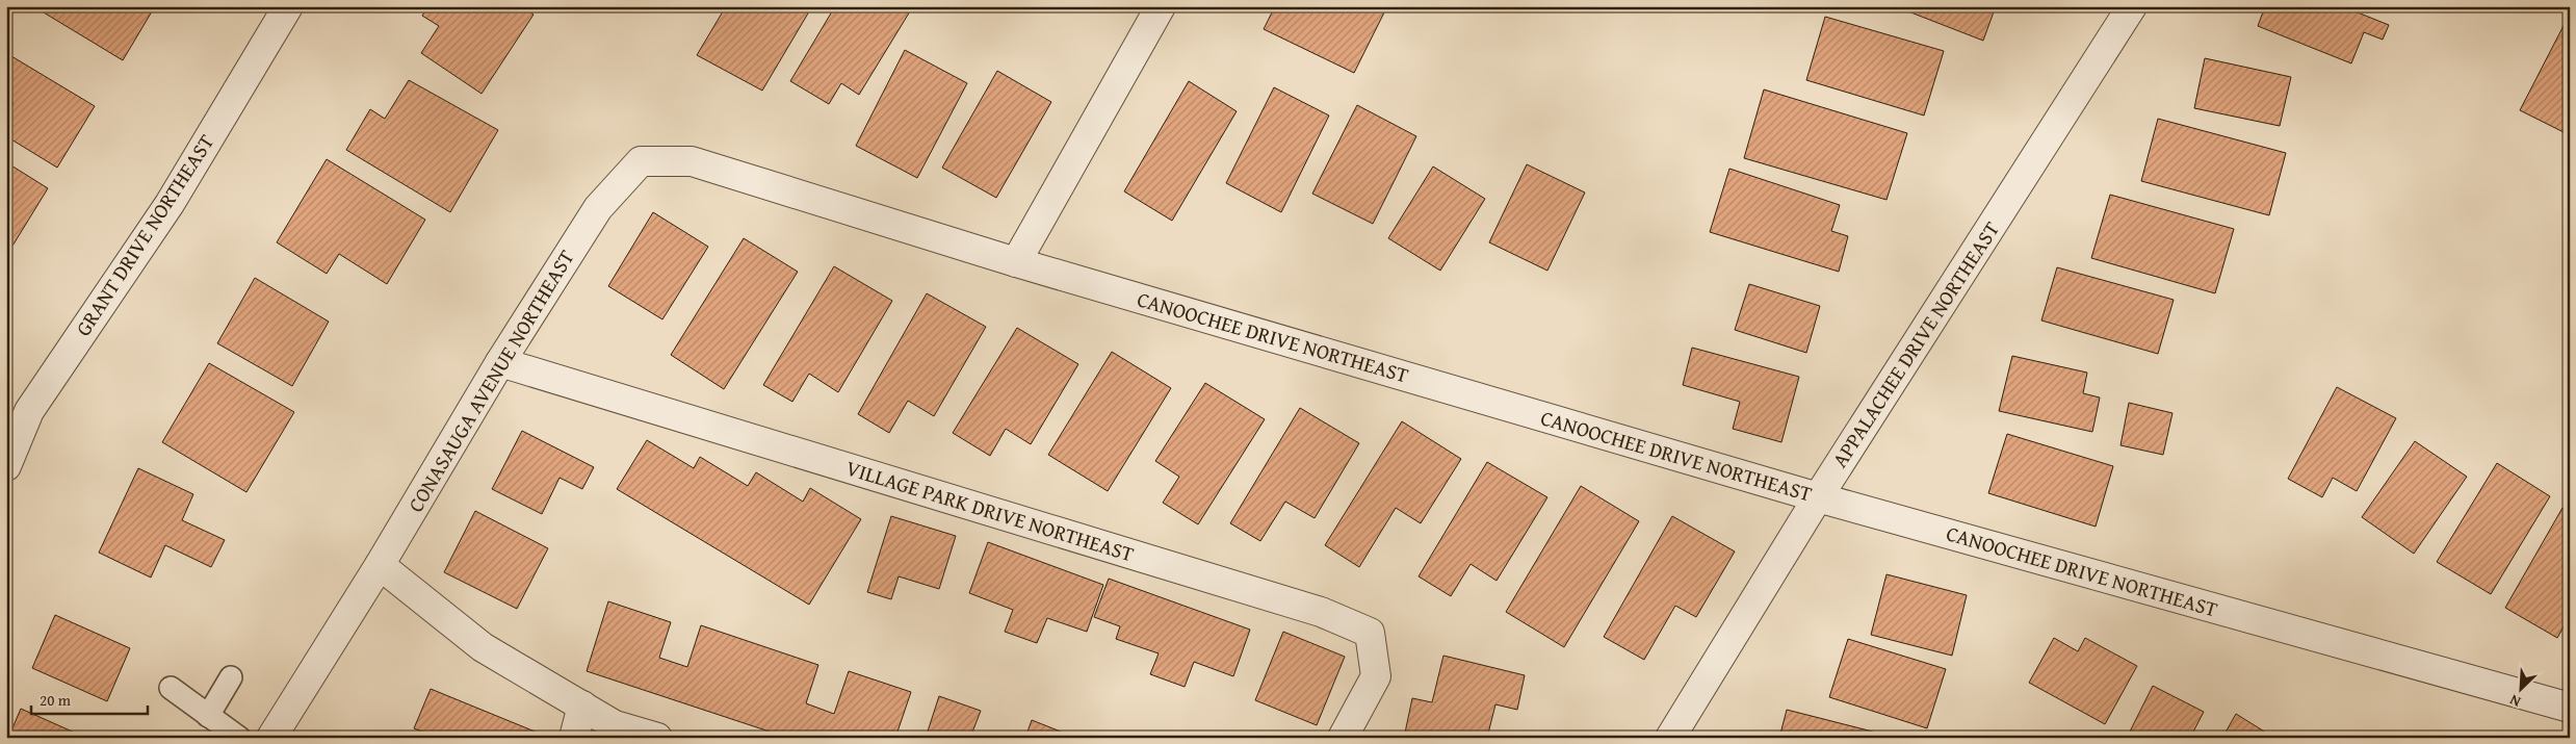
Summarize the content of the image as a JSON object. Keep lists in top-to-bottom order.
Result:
{
  "streets": {
    "street": [
      "GRANT DRIVE NORTHEAST",
      "CANOOCHEE DRIVE NORTHEAST",
      "APPALACHEE DRIVE NORTHEAST",
      "CONASAUGA AVENUE NORTHEAST",
      "VILLAGE PARK DRIVE NORTHEAST"
    ]
  },
  "crossings": [
    ["CANOOCHEE DRIVE NORTHEAST", "APPALACHEE DRIVE NORTHEAST"],
    ["CANOOCHEE DRIVE NORTHEAST", "CONASAUGA AVENUE NORTHEAST"],
    ["CONASAUGA AVENUE NORTHEAST", "VILLAGE PARK DRIVE NORTHEAST"]
  ],
  "scale_bar": "20 m",
  "north": "bottom left"
}
